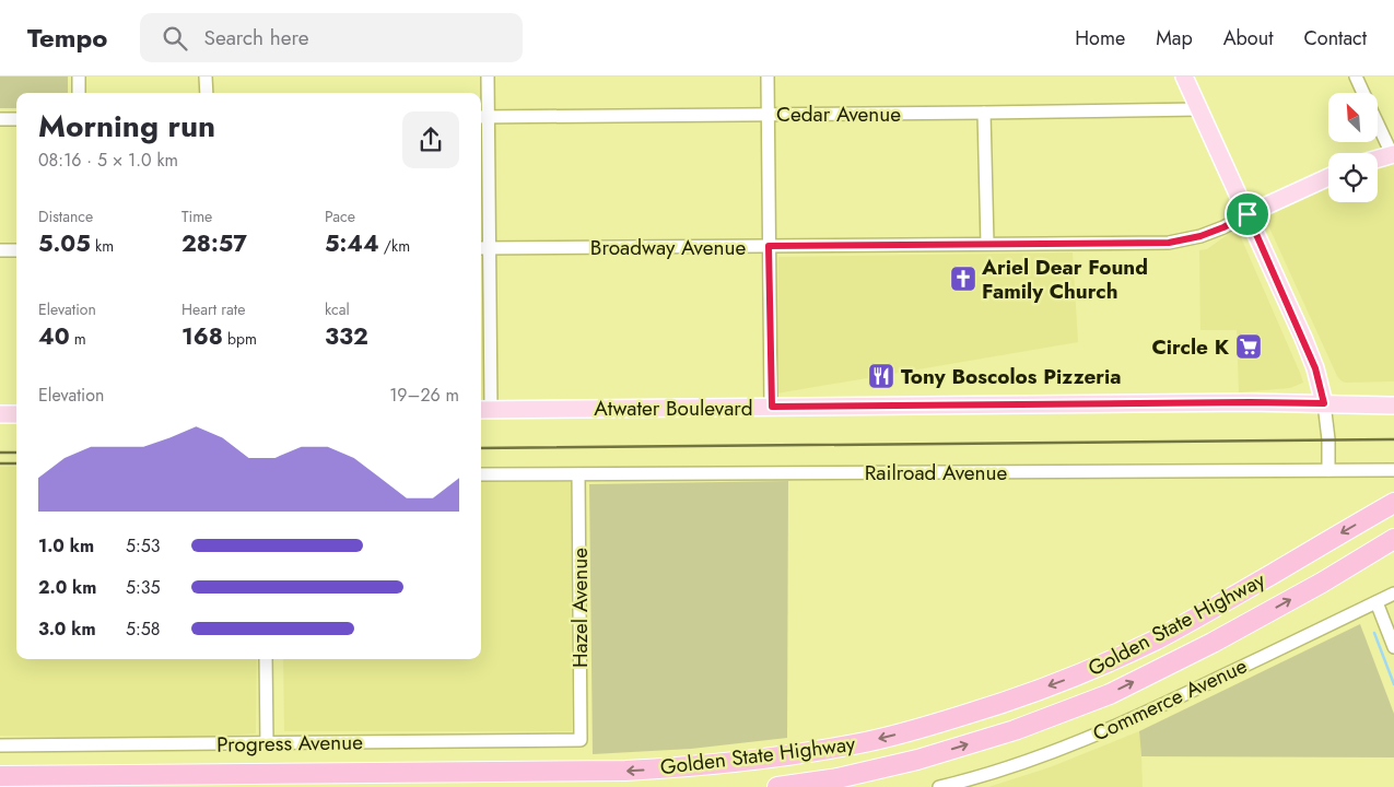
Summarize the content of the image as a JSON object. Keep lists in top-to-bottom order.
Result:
{
  "streets": {
    "highway": ["Golden State Highway"],
    "main road": ["Atwater Boulevard"],
    "street": [
      "Cedar Avenue",
      "Broadway Avenue",
      "Railroad Avenue",
      "Hazel Avenue",
      "Commerce Avenue",
      "Progress Avenue"
    ]
  },
  "crossings": [
    ["Railroad Avenue", "Hazel Avenue"],
    ["Hazel Avenue", "Progress Avenue"]
  ],
  "places": {
    "church": ["Ariel Dear Found Family Church"],
    "supermarket": ["Circle K"],
    "restaurant": ["Tony Boscolos Pizzeria"]
  },
  "north": "top left",
  "page": {
    "header": "Tempo",
    "search": "Search here",
    "nav": [
      "Home",
      "Map",
      "About",
      "Contact"
    ],
    "heading": ["Morning run", "08:16 · 5 × 1.0 km"],
    "stats": [
      ["Distance", "5.05 km"],
      ["Time", "28:57"],
      ["Pace", "5:44 /km"],
      ["Elevation", "40 m"],
      ["Heart rate", "168 bpm"],
      ["kcal", "332"]
    ],
    "chart": ["Elevation", "19–26 m"],
    "list": [
      {
        "name": "1.0 km",
        "note": "5:53"
      },
      {
        "name": "2.0 km",
        "note": "5:35"
      },
      {
        "name": "3.0 km",
        "note": "5:58"
      }
    ]
  }
}
